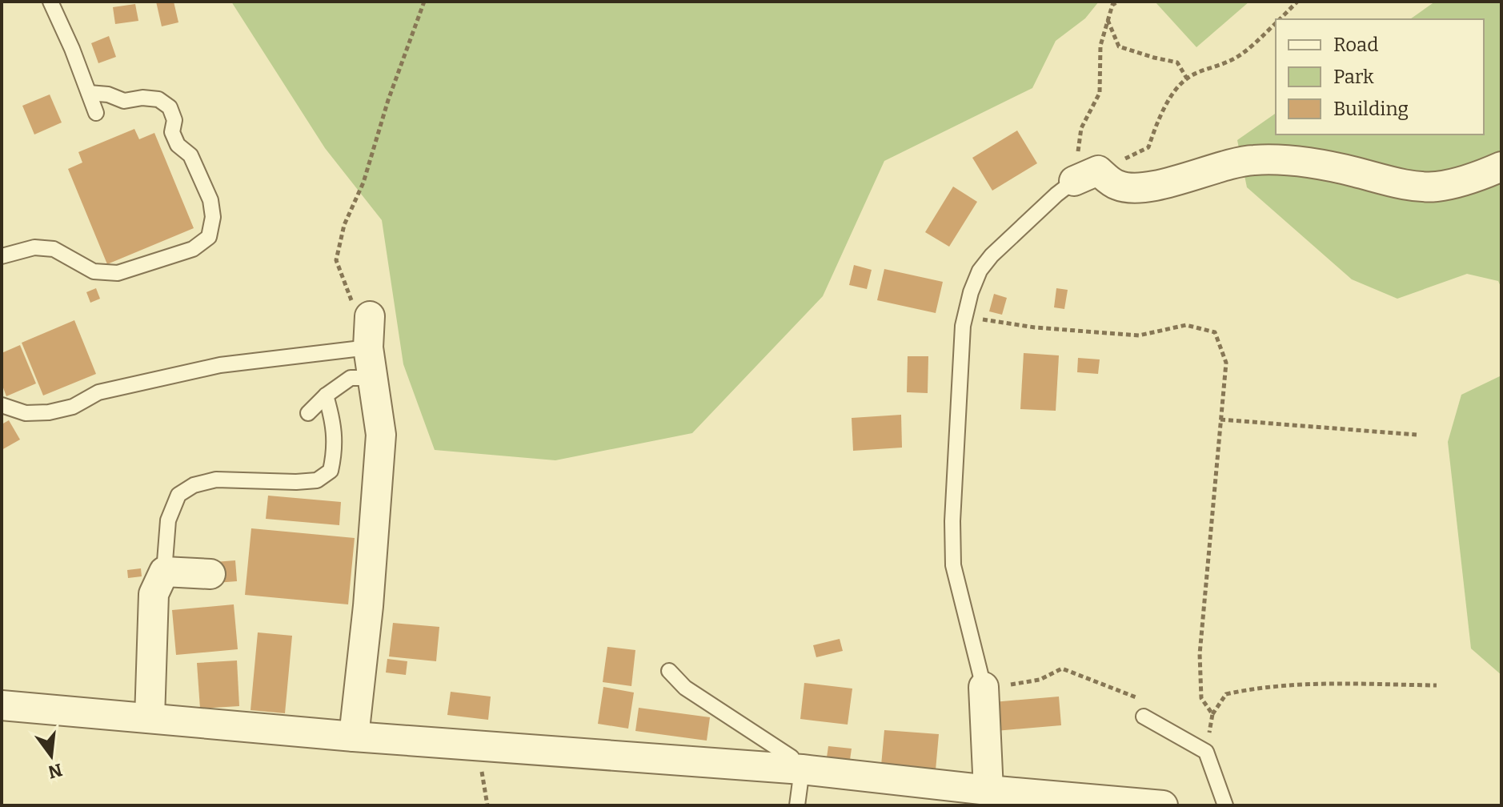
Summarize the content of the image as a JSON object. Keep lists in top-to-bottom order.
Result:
{
  "legend": ["Road", "Park", "Building"],
  "north": "bottom"
}
